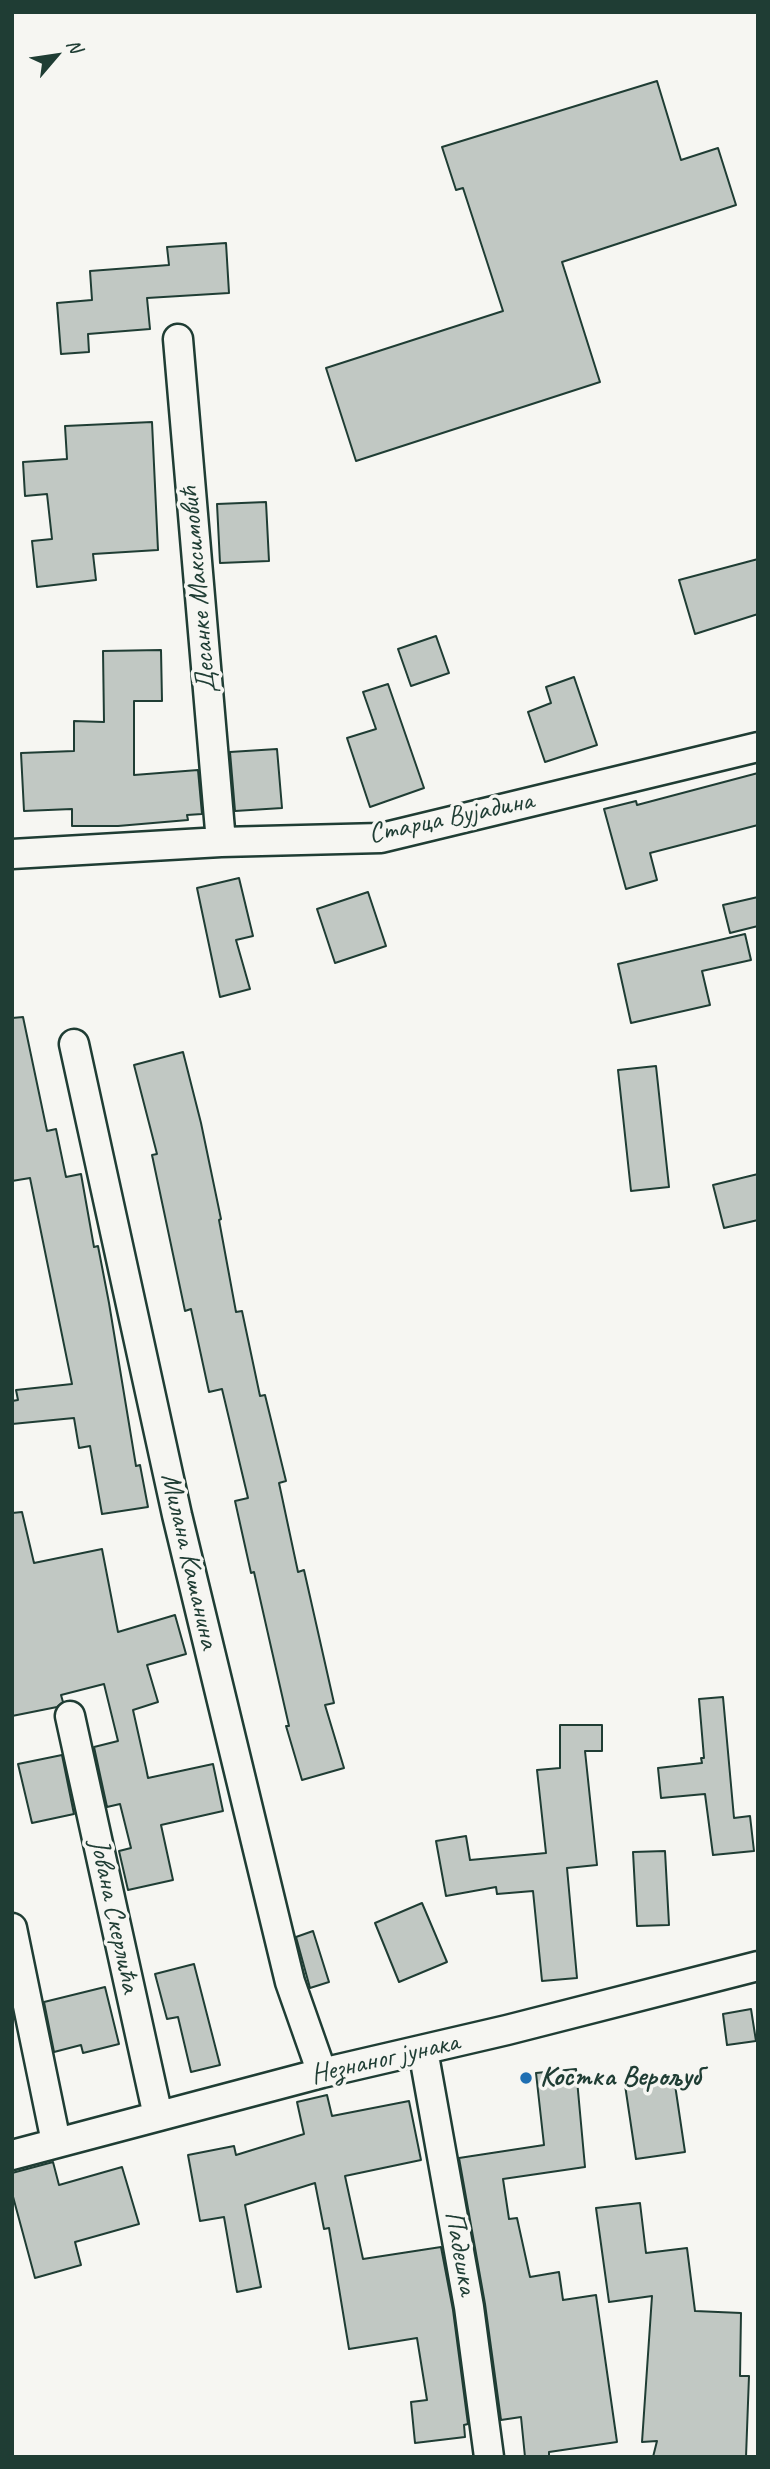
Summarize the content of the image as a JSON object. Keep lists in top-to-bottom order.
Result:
{
  "streets": {
    "street": [
      "Десанке Максимовић",
      "Старца Вујадина",
      "Милана Кашанина",
      "Јована Скерлића",
      "Незнаног јунака",
      "Падешка"
    ]
  },
  "crossings": [
    ["Десанке Максимовић", "Старца Вујадина"],
    ["Милана Кашанина", "Незнаног јунака"],
    ["Јована Скерлића", "Незнаног јунака"],
    ["Незнаног јунака", "Падешка"]
  ],
  "places": ["Костка Верољуб"],
  "north": "top right"
}
